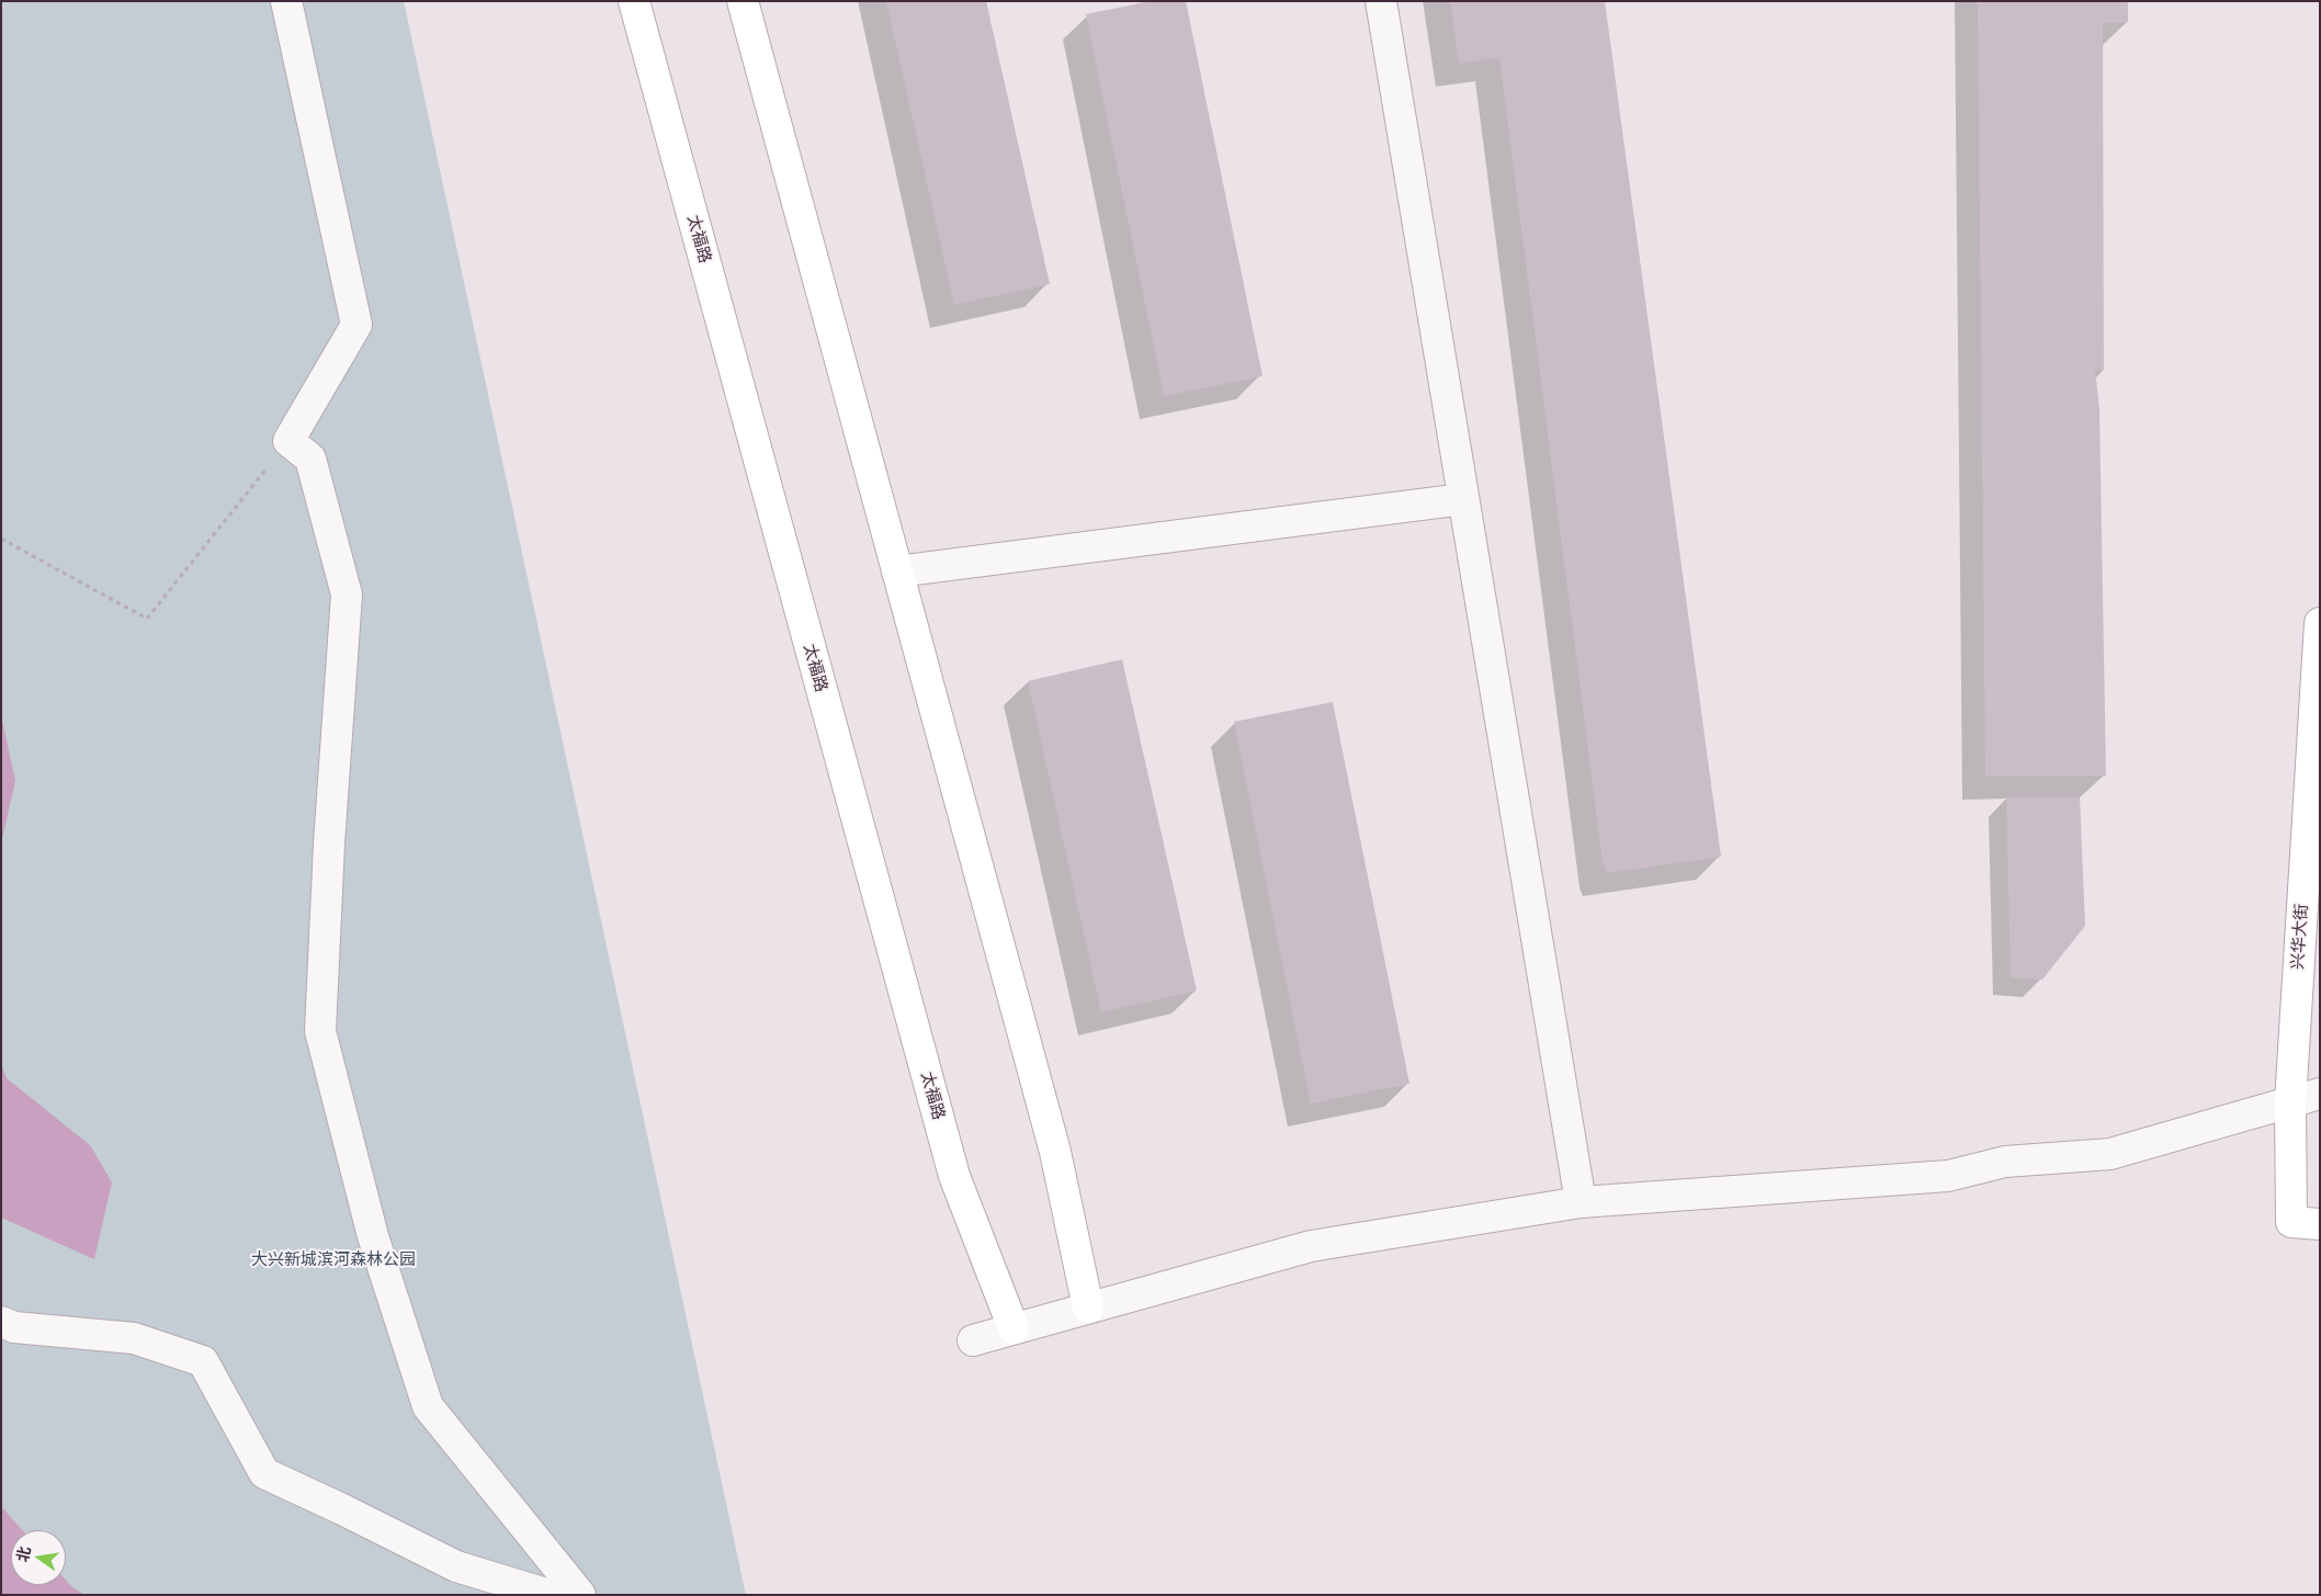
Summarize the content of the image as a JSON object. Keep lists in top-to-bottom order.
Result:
{
  "streets": {
    "main road": ["太福路", "兴华大街"]
  },
  "parks": ["大兴新城滨河森林公园"],
  "north": "left"
}
